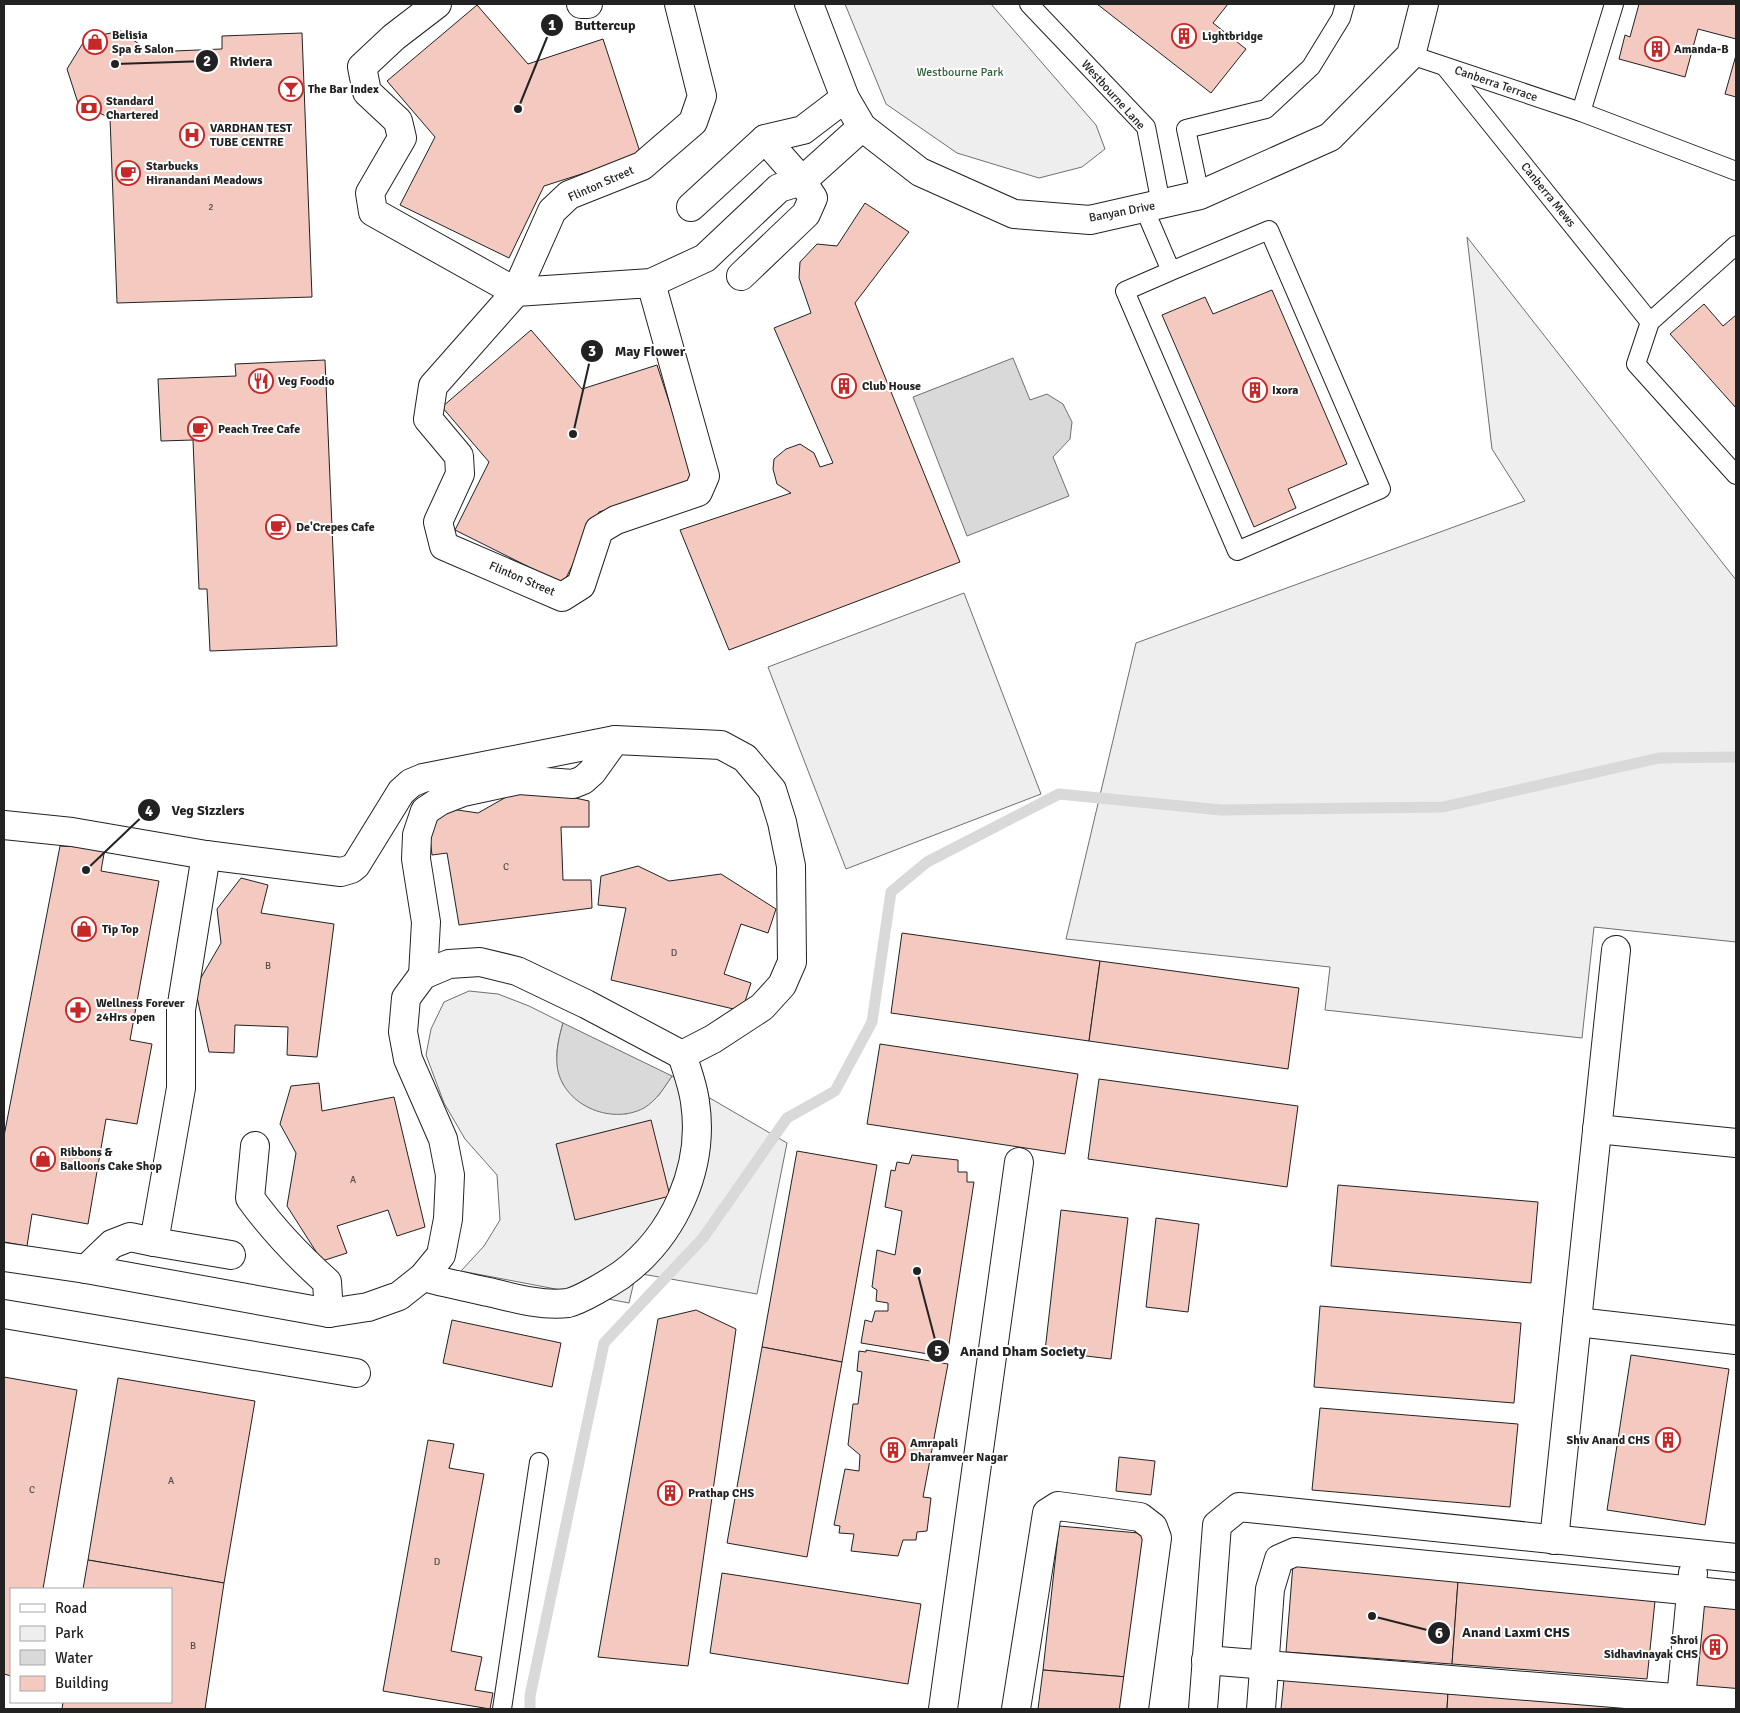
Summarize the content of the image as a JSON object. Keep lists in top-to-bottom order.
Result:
{
  "streets": {
    "street": ["Flinton Street", "Banyan Drive"],
    "lane": ["Canberra Terrace", "Westbourne Lane", "Canberra Mews"]
  },
  "crossings": [
    ["Canberra Terrace", "Canberra Mews"],
    ["Canberra Terrace", "Banyan Drive"],
    ["Westbourne Lane", "Banyan Drive"]
  ],
  "parks": ["Westbourne Park"],
  "places": {
    "building": [
      "Lightbridge",
      "Amanda-B",
      "Club House",
      "Ixora",
      "Shiv Anand CHS",
      "Amrapali Dharamveer Nagar",
      "Prathap CHS",
      "Shroi Sidhavinayak CHS"
    ],
    "shop": ["Belisia Spa & Salon", "Tip Top", "Ribbons & Balloons Cake Shop"],
    "other": [
      "Riviera",
      "Buttercup",
      "May Flower",
      "Veg Sizzlers",
      "Anand Dham Society",
      "Anand Laxmi CHS"
    ],
    "bar": ["The Bar Index"],
    "bank": ["Standard Chartered"],
    "hospital": ["VARDHAN TEST TUBE CENTRE"],
    "cafe": ["Starbucks Hiranandani Meadows", "Peach Tree Cafe", "De'Crepes Cafe"],
    "restaurant": ["Veg Foodio"],
    "pharmacy": ["Wellness Forever 24Hrs open"]
  },
  "house_numbers": [
    "2",
    "C",
    "D",
    "B",
    "A",
    "A",
    "C",
    "D",
    "B"
  ],
  "legend": [
    "Road",
    "Park",
    "Water",
    "Building"
  ]
}
